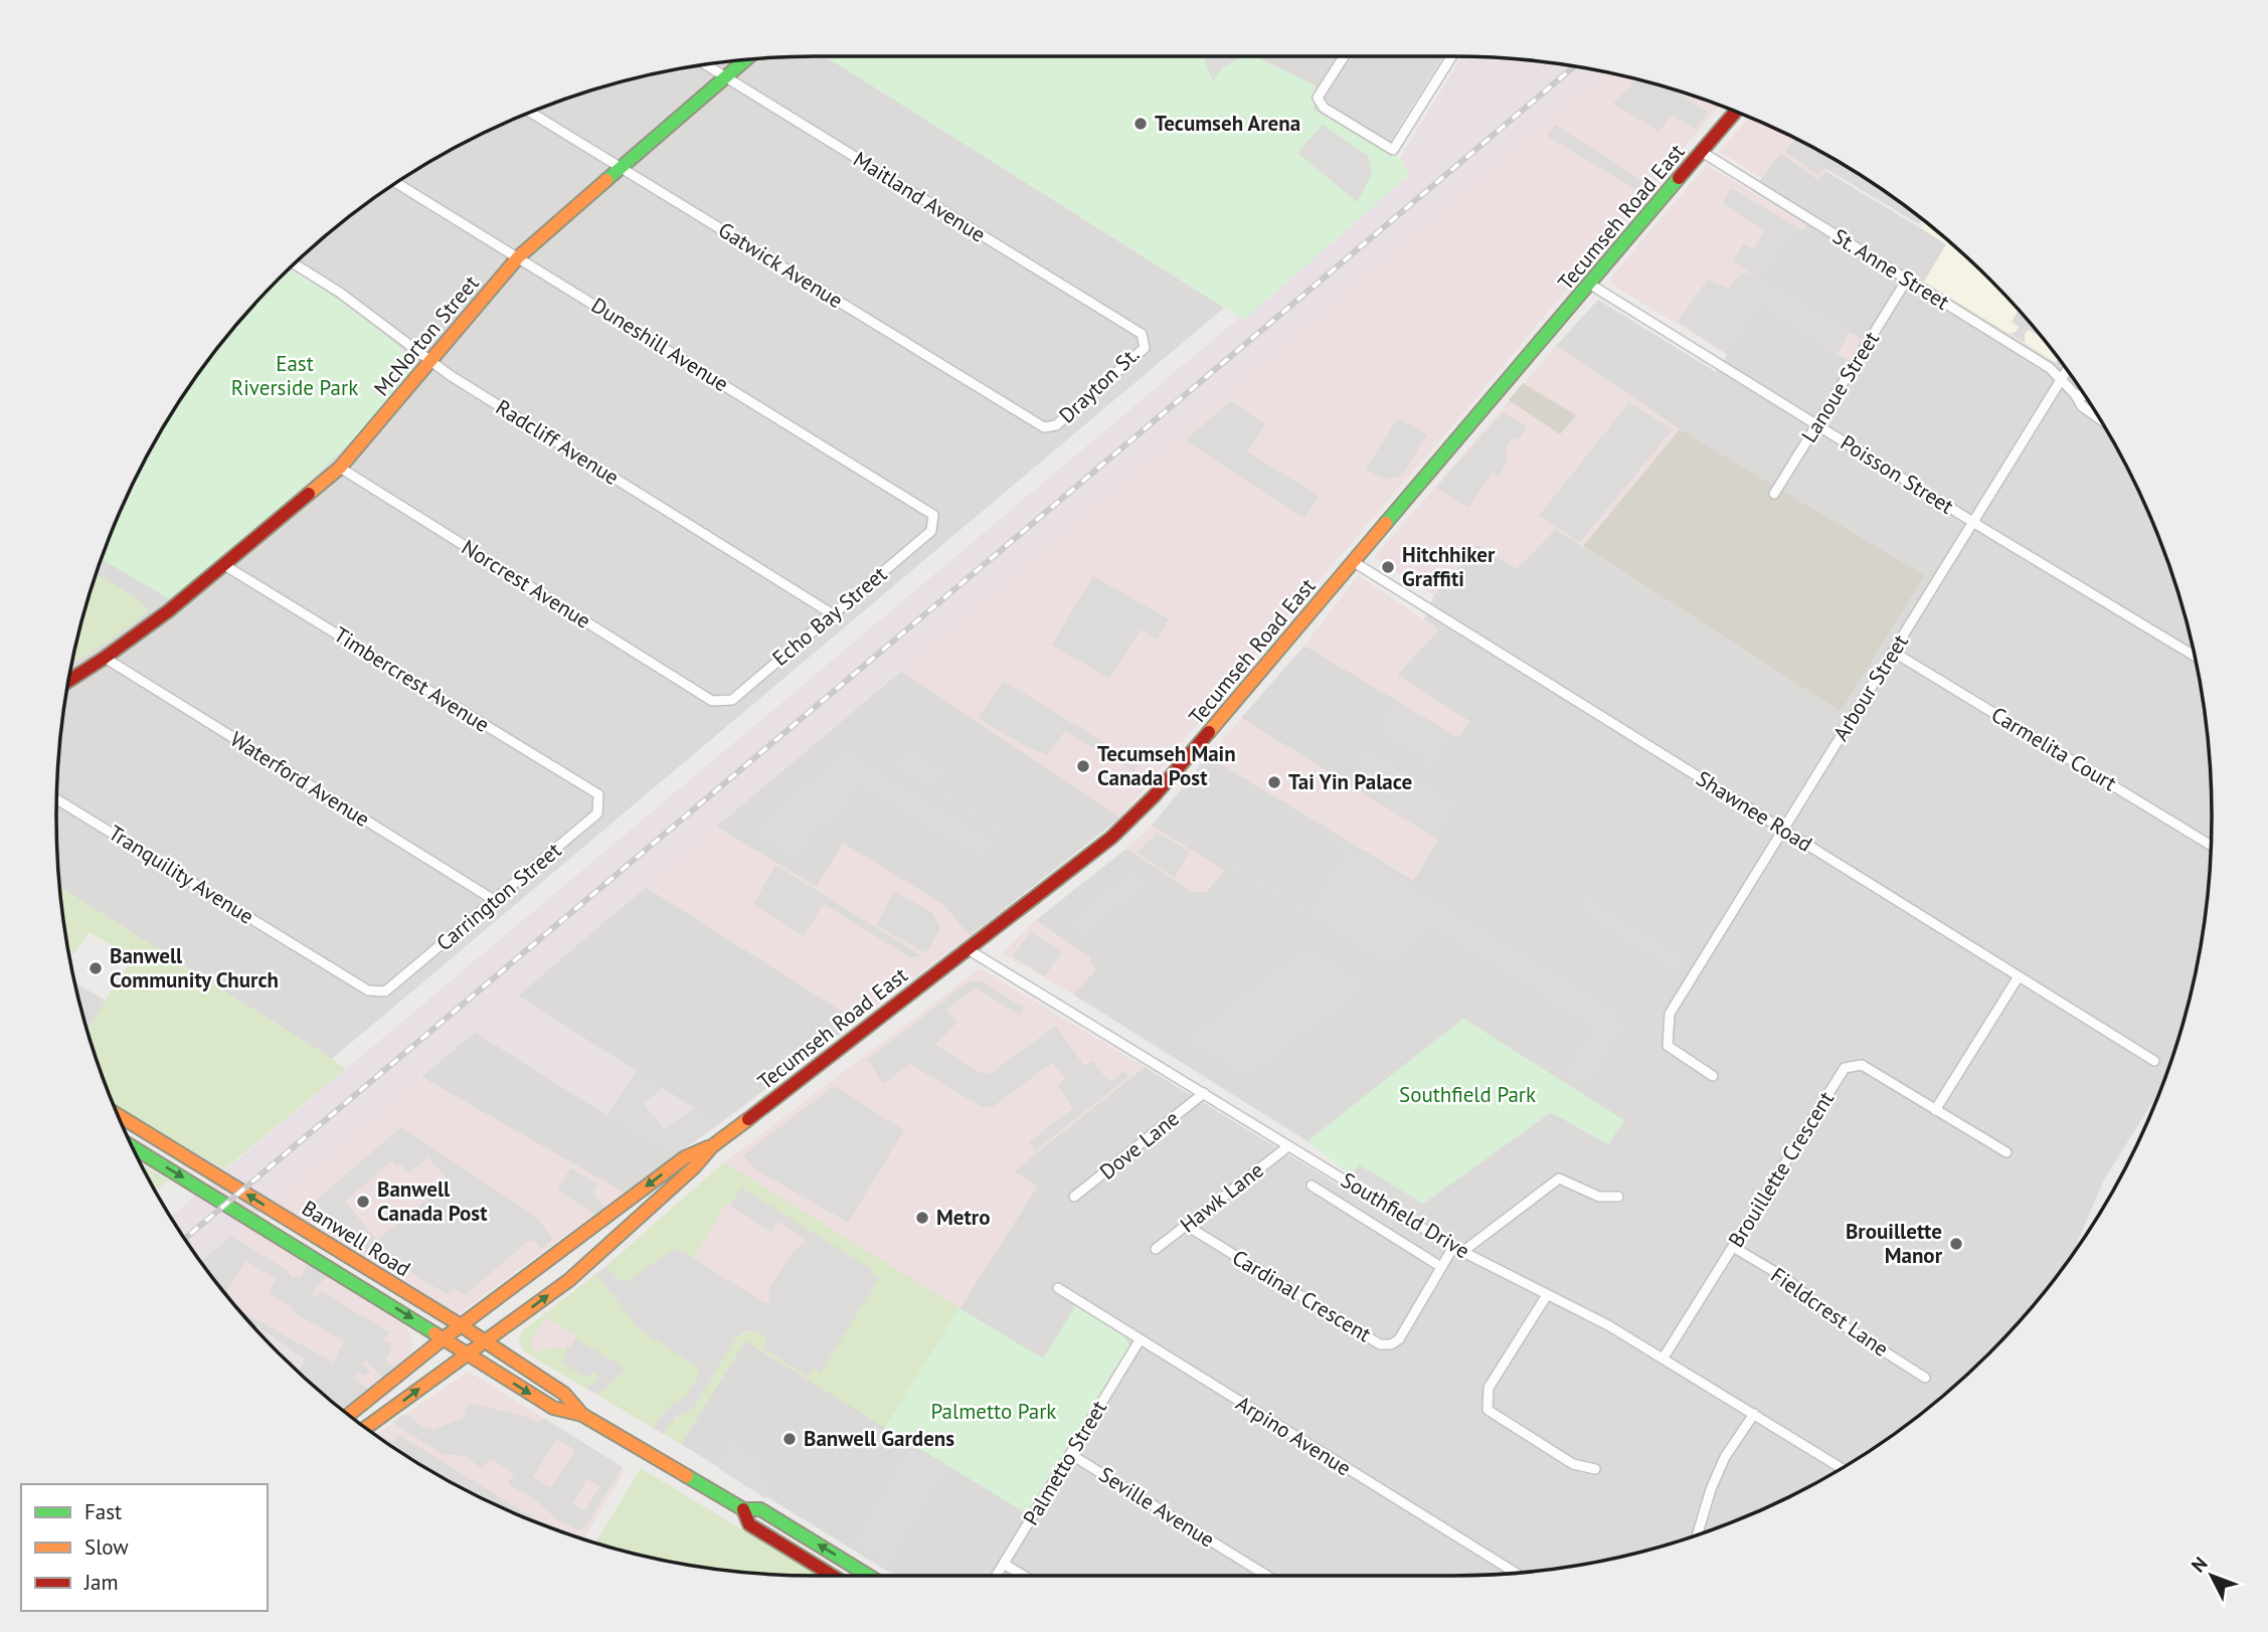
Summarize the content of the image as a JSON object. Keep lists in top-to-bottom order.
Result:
{
  "streets": {
    "main road": ["Tecumseh Road East", "McNorton Street", "Banwell Road"],
    "street": [
      "Maitland Avenue",
      "Gatwick Avenue",
      "St. Anne Street",
      "Duneshill Avenue",
      "Drayton St.",
      "Lanoue Street",
      "Radcliff Avenue",
      "Poisson Street",
      "Norcrest Avenue",
      "Echo Bay Street",
      "Timbercrest Avenue",
      "Arbour Street",
      "Carmelita Court",
      "Waterford Avenue",
      "Shawnee Road",
      "Tranquility Avenue",
      "Carrington Street",
      "Dove Lane",
      "Brouillette Crescent",
      "Hawk Lane",
      "Southfield Drive",
      "Cardinal Crescent",
      "Fieldcrest Lane",
      "Arpino Avenue",
      "Palmetto Street",
      "Seville Avenue"
    ]
  },
  "crossings": [
    ["Maitland Avenue", "McNorton Street"],
    ["Maitland Avenue", "Drayton St."],
    ["Tecumseh Road East", "St. Anne Street"],
    ["Tecumseh Road East", "Poisson Street"],
    ["Tecumseh Road East", "Shawnee Road"],
    ["Tecumseh Road East", "Southfield Drive"],
    ["Tecumseh Road East", "Banwell Road"],
    ["Gatwick Avenue", "McNorton Street"],
    ["Gatwick Avenue", "Drayton St."],
    ["St. Anne Street", "Lanoue Street"],
    ["St. Anne Street", "Arbour Street"],
    ["McNorton Street", "Duneshill Avenue"],
    ["McNorton Street", "Radcliff Avenue"],
    ["McNorton Street", "Norcrest Avenue"],
    ["McNorton Street", "Timbercrest Avenue"],
    ["McNorton Street", "Waterford Avenue"],
    ["Duneshill Avenue", "Echo Bay Street"],
    ["Lanoue Street", "Poisson Street"],
    ["Radcliff Avenue", "Echo Bay Street"],
    ["Poisson Street", "Arbour Street"],
    ["Norcrest Avenue", "Echo Bay Street"],
    ["Timbercrest Avenue", "Carrington Street"],
    ["Arbour Street", "Carmelita Court"],
    ["Arbour Street", "Shawnee Road"],
    ["Waterford Avenue", "Carrington Street"],
    ["Tranquility Avenue", "Carrington Street"],
    ["Dove Lane", "Southfield Drive"],
    ["Brouillette Crescent", "Southfield Drive"],
    ["Brouillette Crescent", "Fieldcrest Lane"],
    ["Hawk Lane", "Southfield Drive"],
    ["Hawk Lane", "Cardinal Crescent"],
    ["Southfield Drive", "Cardinal Crescent"],
    ["Arpino Avenue", "Palmetto Street"],
    ["Palmetto Street", "Seville Avenue"]
  ],
  "parks": ["East Riverside Park", "Southfield Park", "Palmetto Park"],
  "places": [
    "Tecumseh Arena",
    "Hitchhiker Graffiti",
    "Tecumseh Main Canada Post",
    "Tai Yin Palace",
    "Banwell Community Church",
    "Banwell Canada Post",
    "Metro",
    "Brouillette Manor",
    "Banwell Gardens"
  ],
  "legend": ["Fast", "Slow", "Jam"],
  "north": "top left"
}
